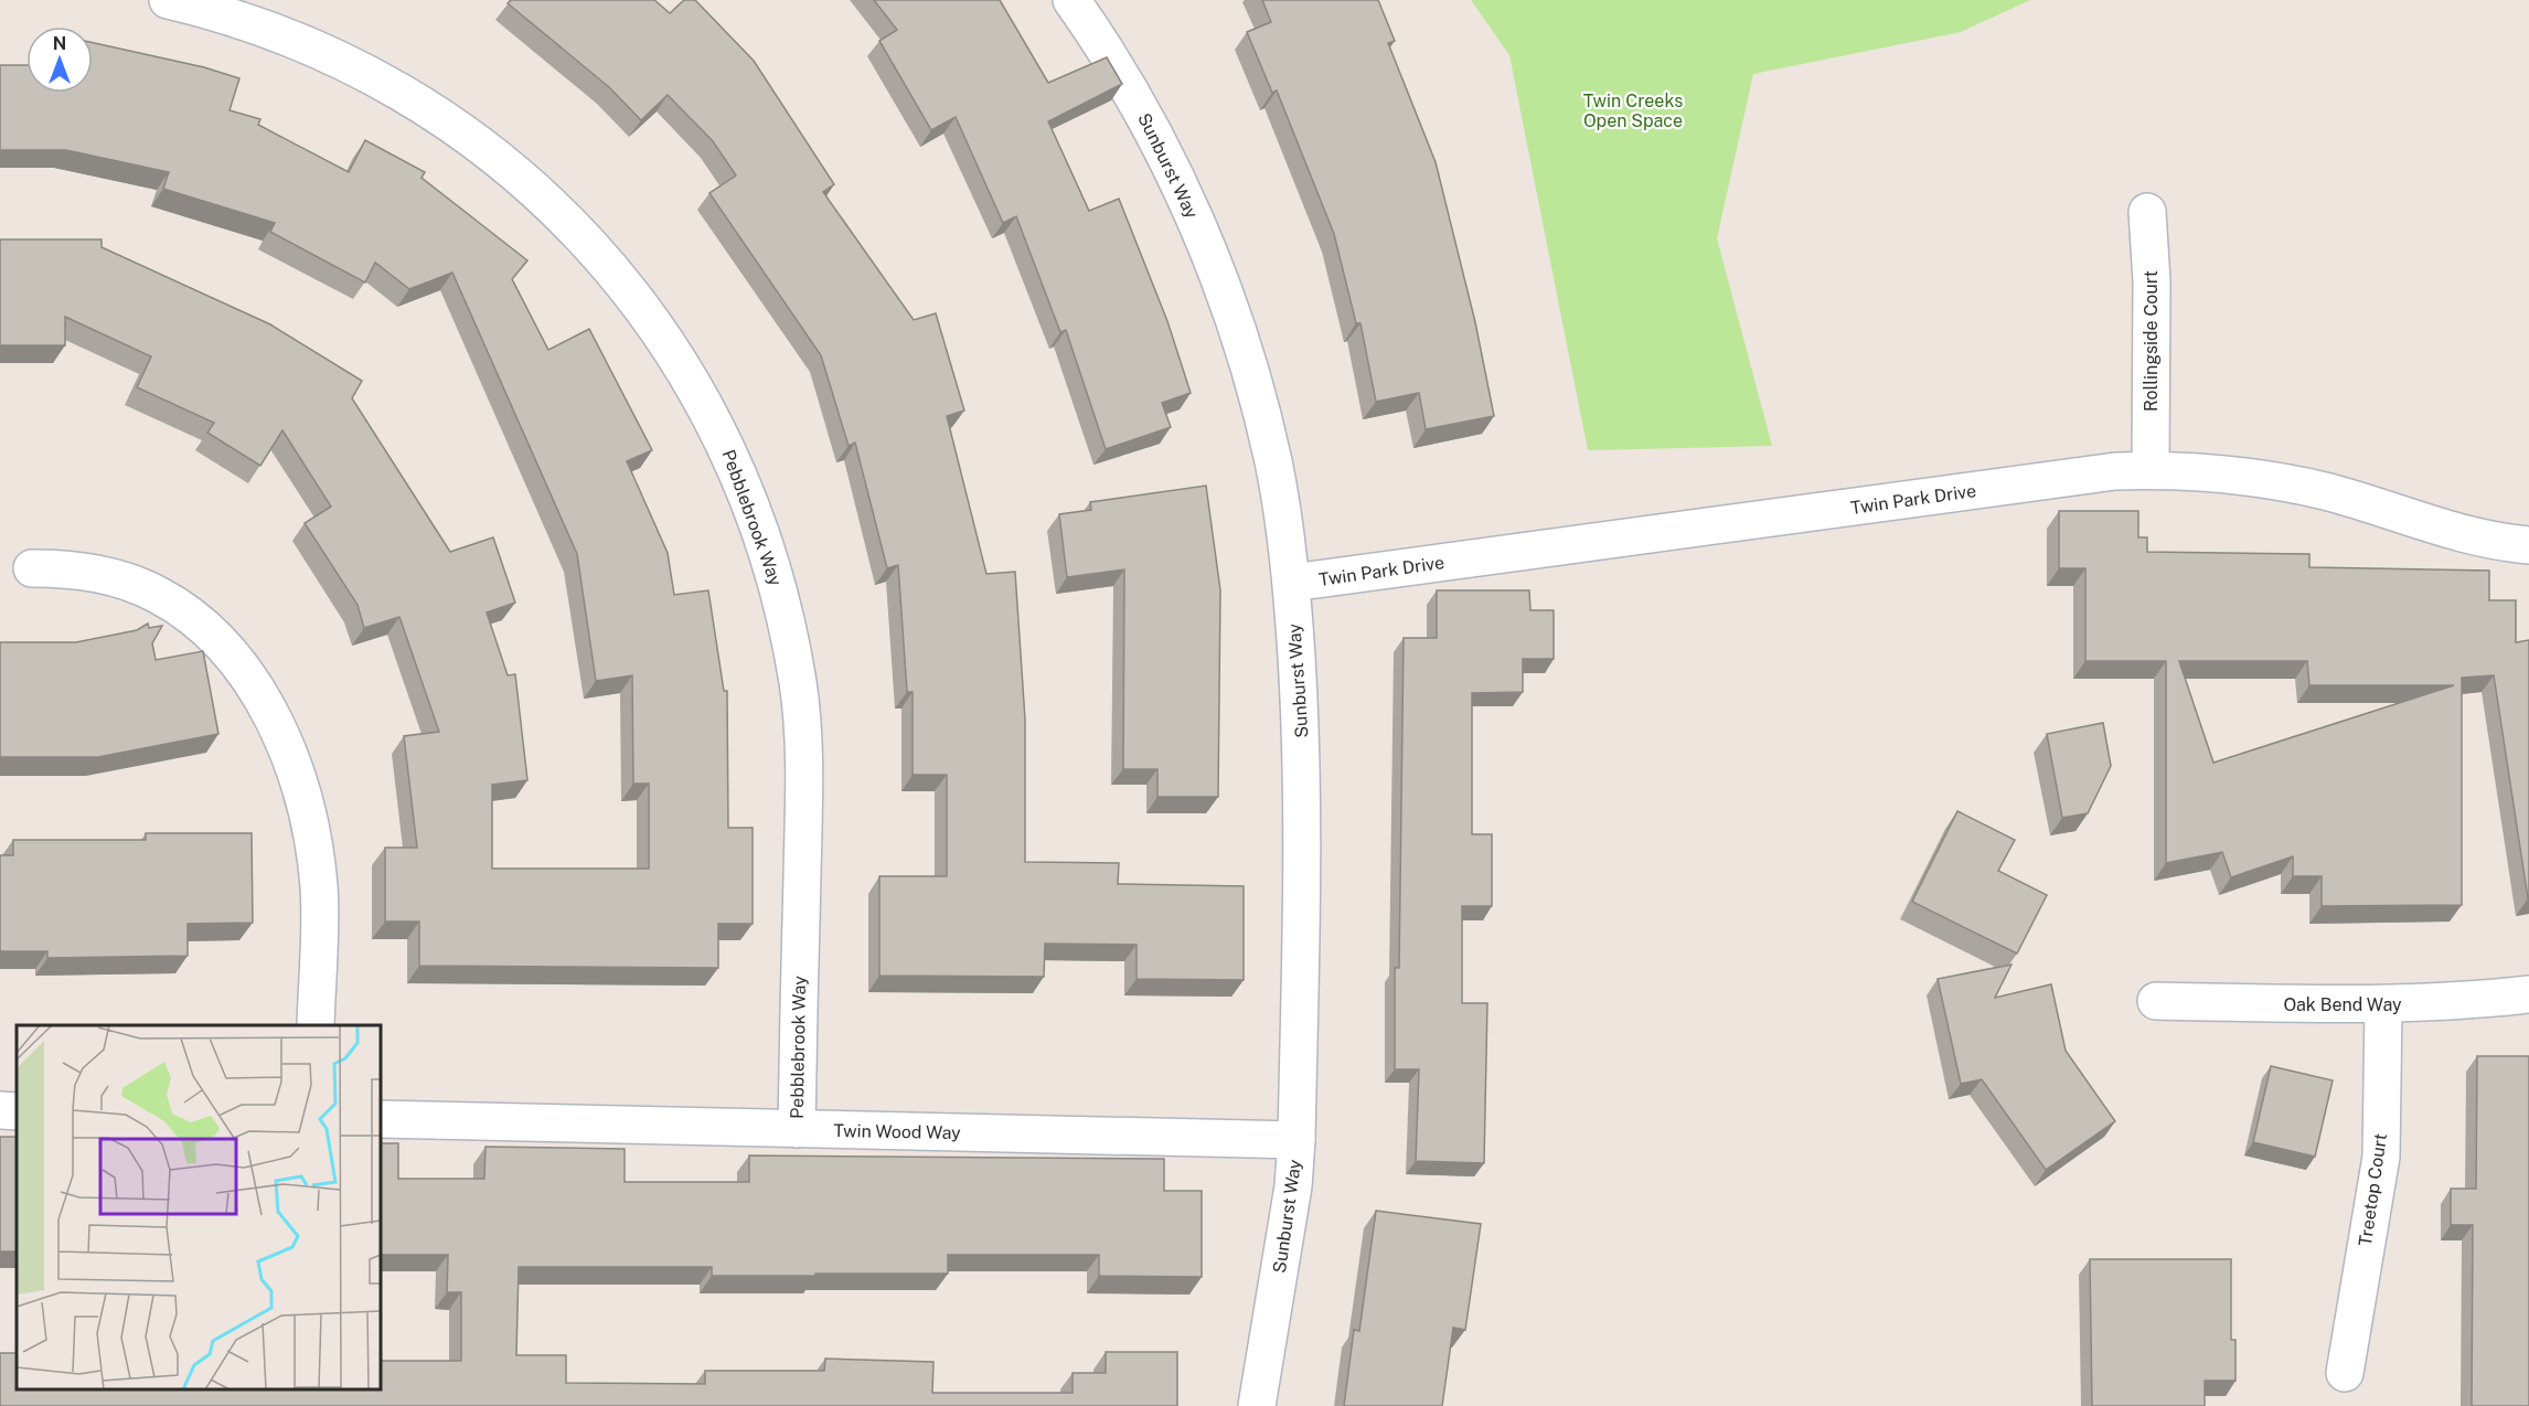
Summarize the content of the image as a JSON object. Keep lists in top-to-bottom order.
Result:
{
  "streets": {
    "street": [
      "Sunburst Way",
      "Rollingside Court",
      "Twin Park Drive",
      "Pebblebrook Way",
      "Oak Bend Way",
      "Twin Wood Way",
      "Treetop Court"
    ]
  },
  "crossings": [
    ["Sunburst Way", "Twin Park Drive"],
    ["Sunburst Way", "Twin Wood Way"],
    ["Rollingside Court", "Twin Park Drive"],
    ["Pebblebrook Way", "Twin Wood Way"],
    ["Oak Bend Way", "Treetop Court"]
  ],
  "parks": ["Twin Creeks Open Space"],
  "north": "top"
}
